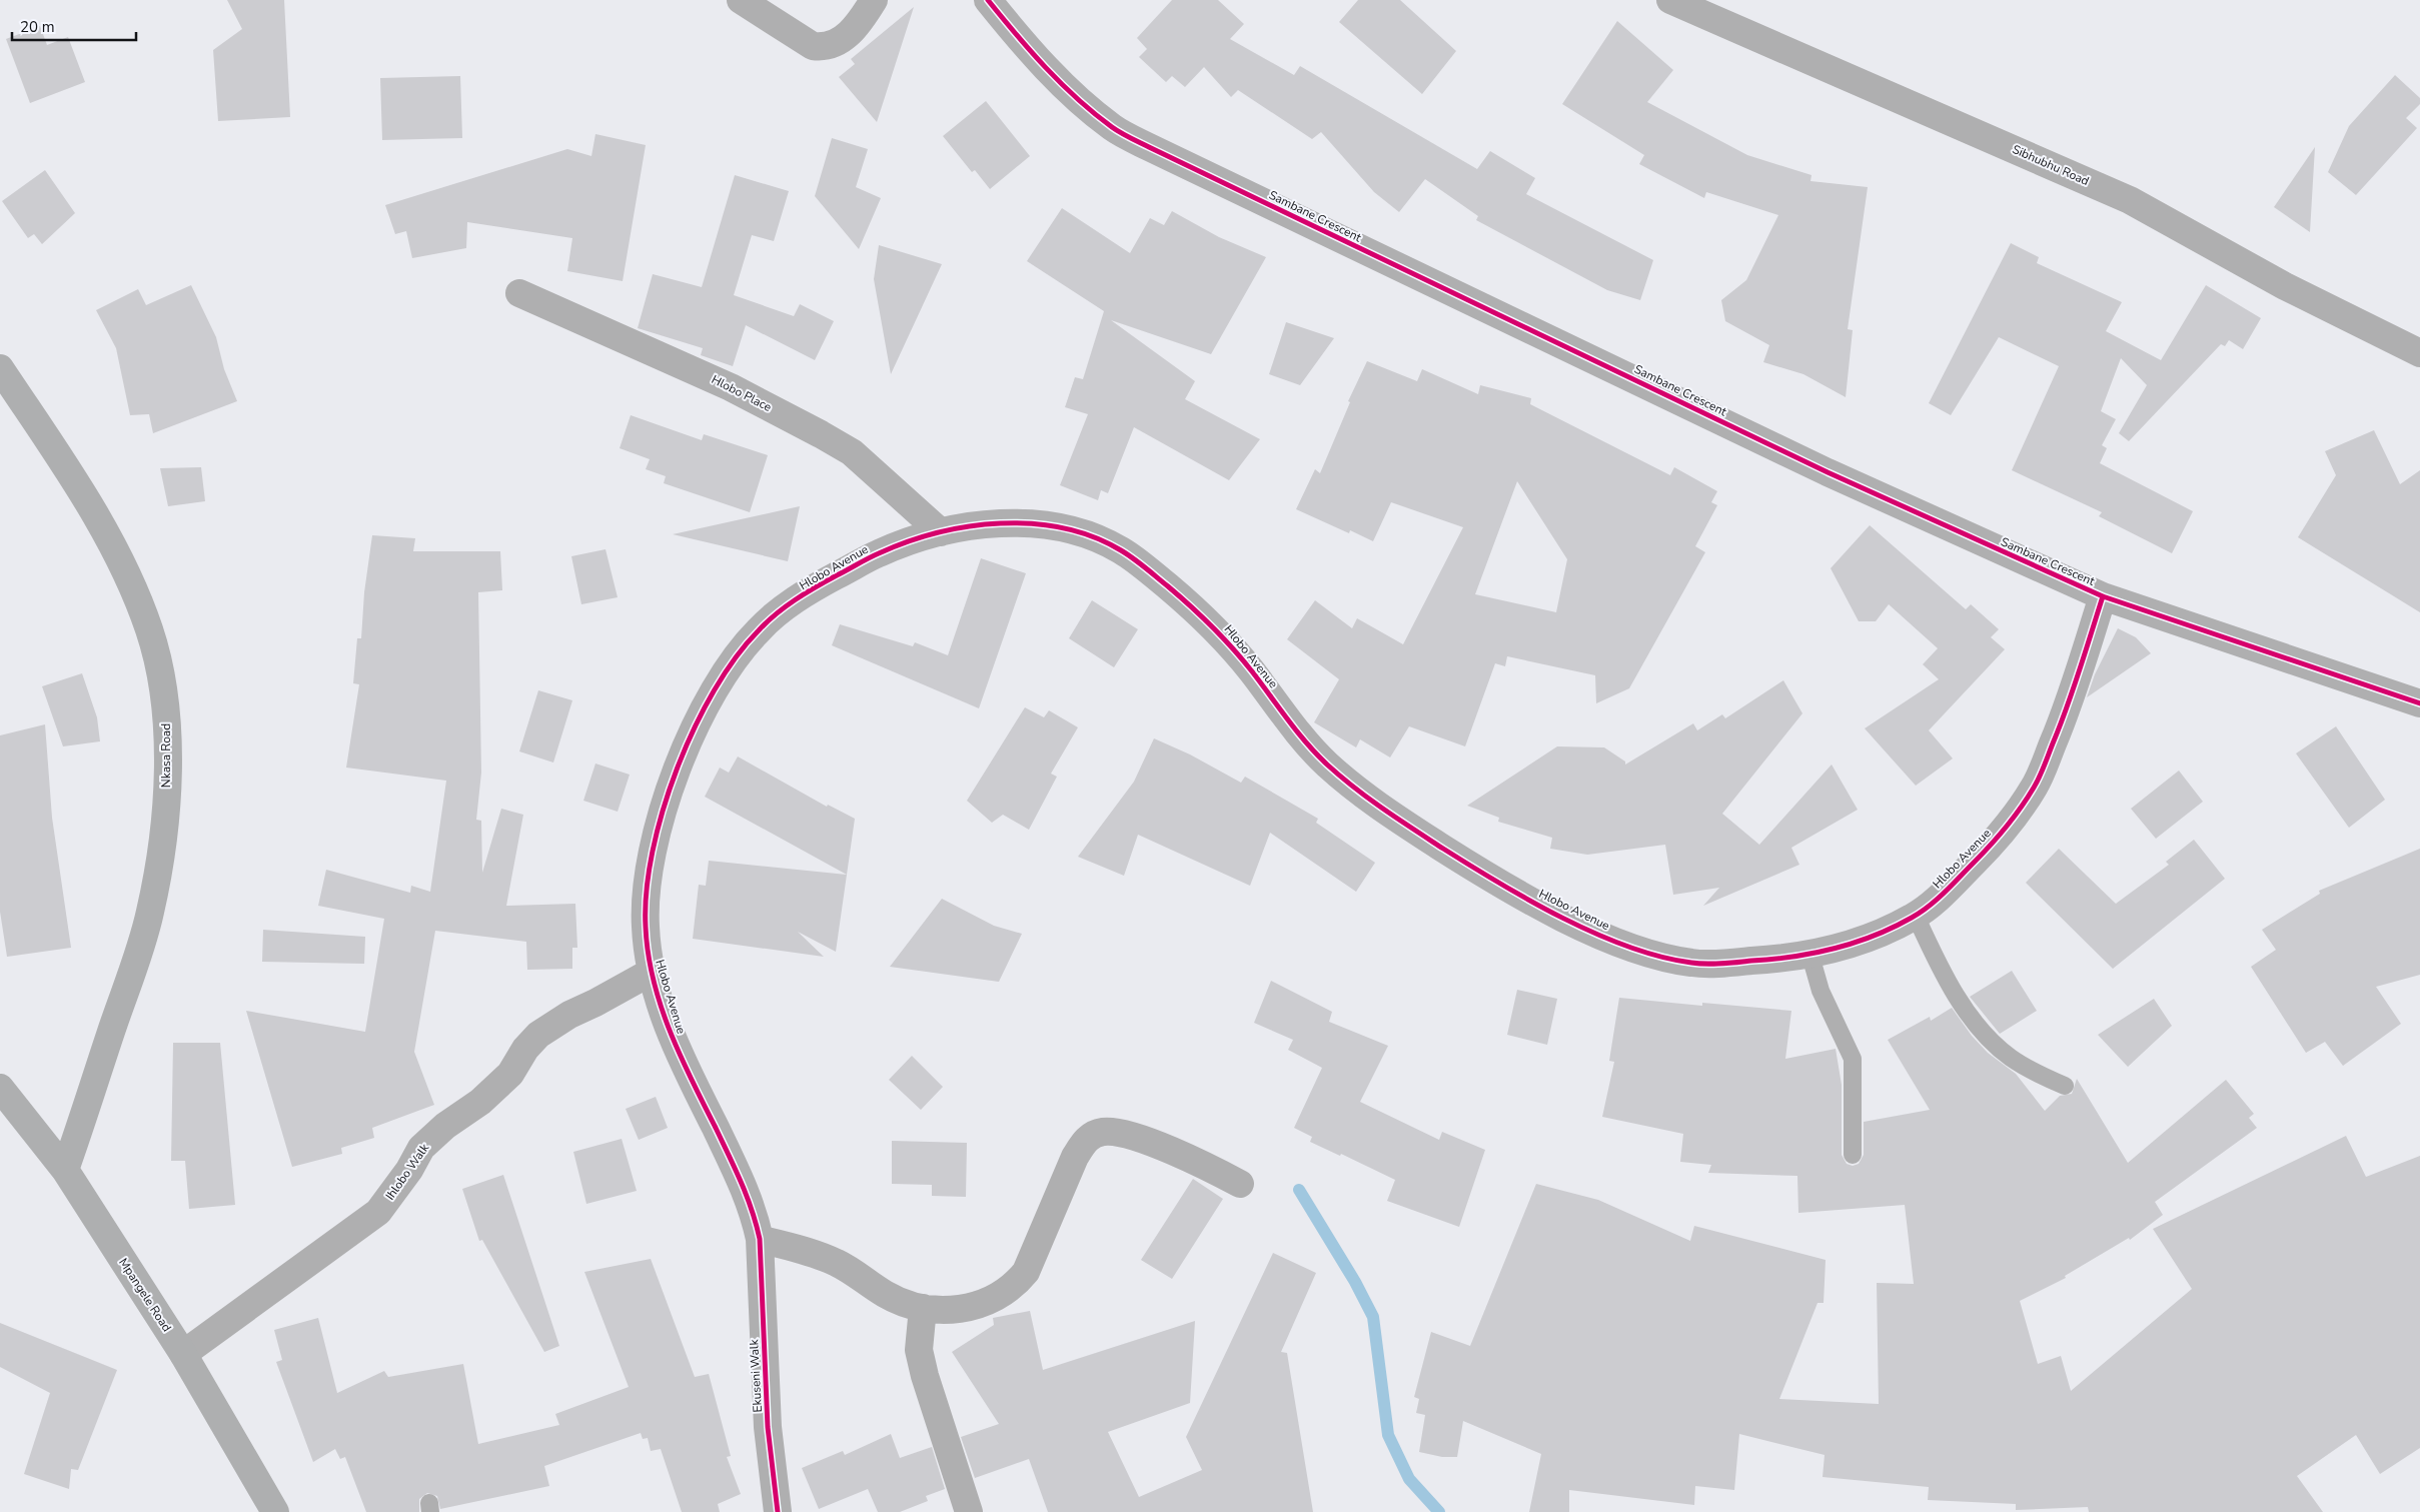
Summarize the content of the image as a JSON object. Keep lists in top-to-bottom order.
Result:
{
  "streets": {
    "street": [
      "Sibhubhu Road",
      "Sambane Crescent",
      "Hlobo Place",
      "Hlobo Avenue",
      "Nkasa Road",
      "Ihlobo Walk",
      "Mpangele Road",
      "Ekuseni Walk"
    ]
  },
  "crossings": [
    ["Sambane Crescent", "Hlobo Avenue"],
    ["Hlobo Place", "Hlobo Avenue"],
    ["Hlobo Avenue", "Ihlobo Walk"],
    ["Hlobo Avenue", "Ekuseni Walk"],
    ["Nkasa Road", "Mpangele Road"],
    ["Ihlobo Walk", "Mpangele Road"]
  ],
  "scale_bar": "20 m"
}
